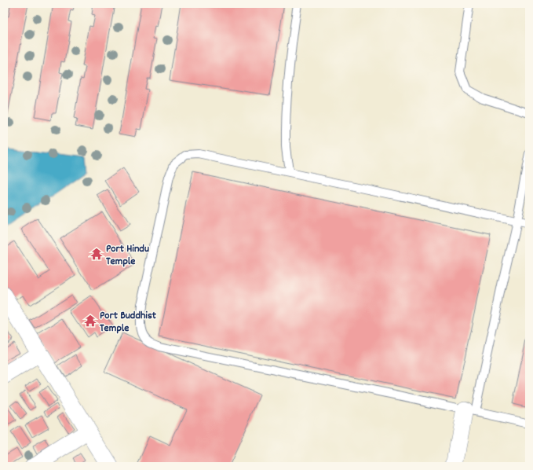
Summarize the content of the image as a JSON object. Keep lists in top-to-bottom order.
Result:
{
  "places": {
    "temple": ["Port Hindu Temple", "Port Buddhist Temple"]
  }
}
